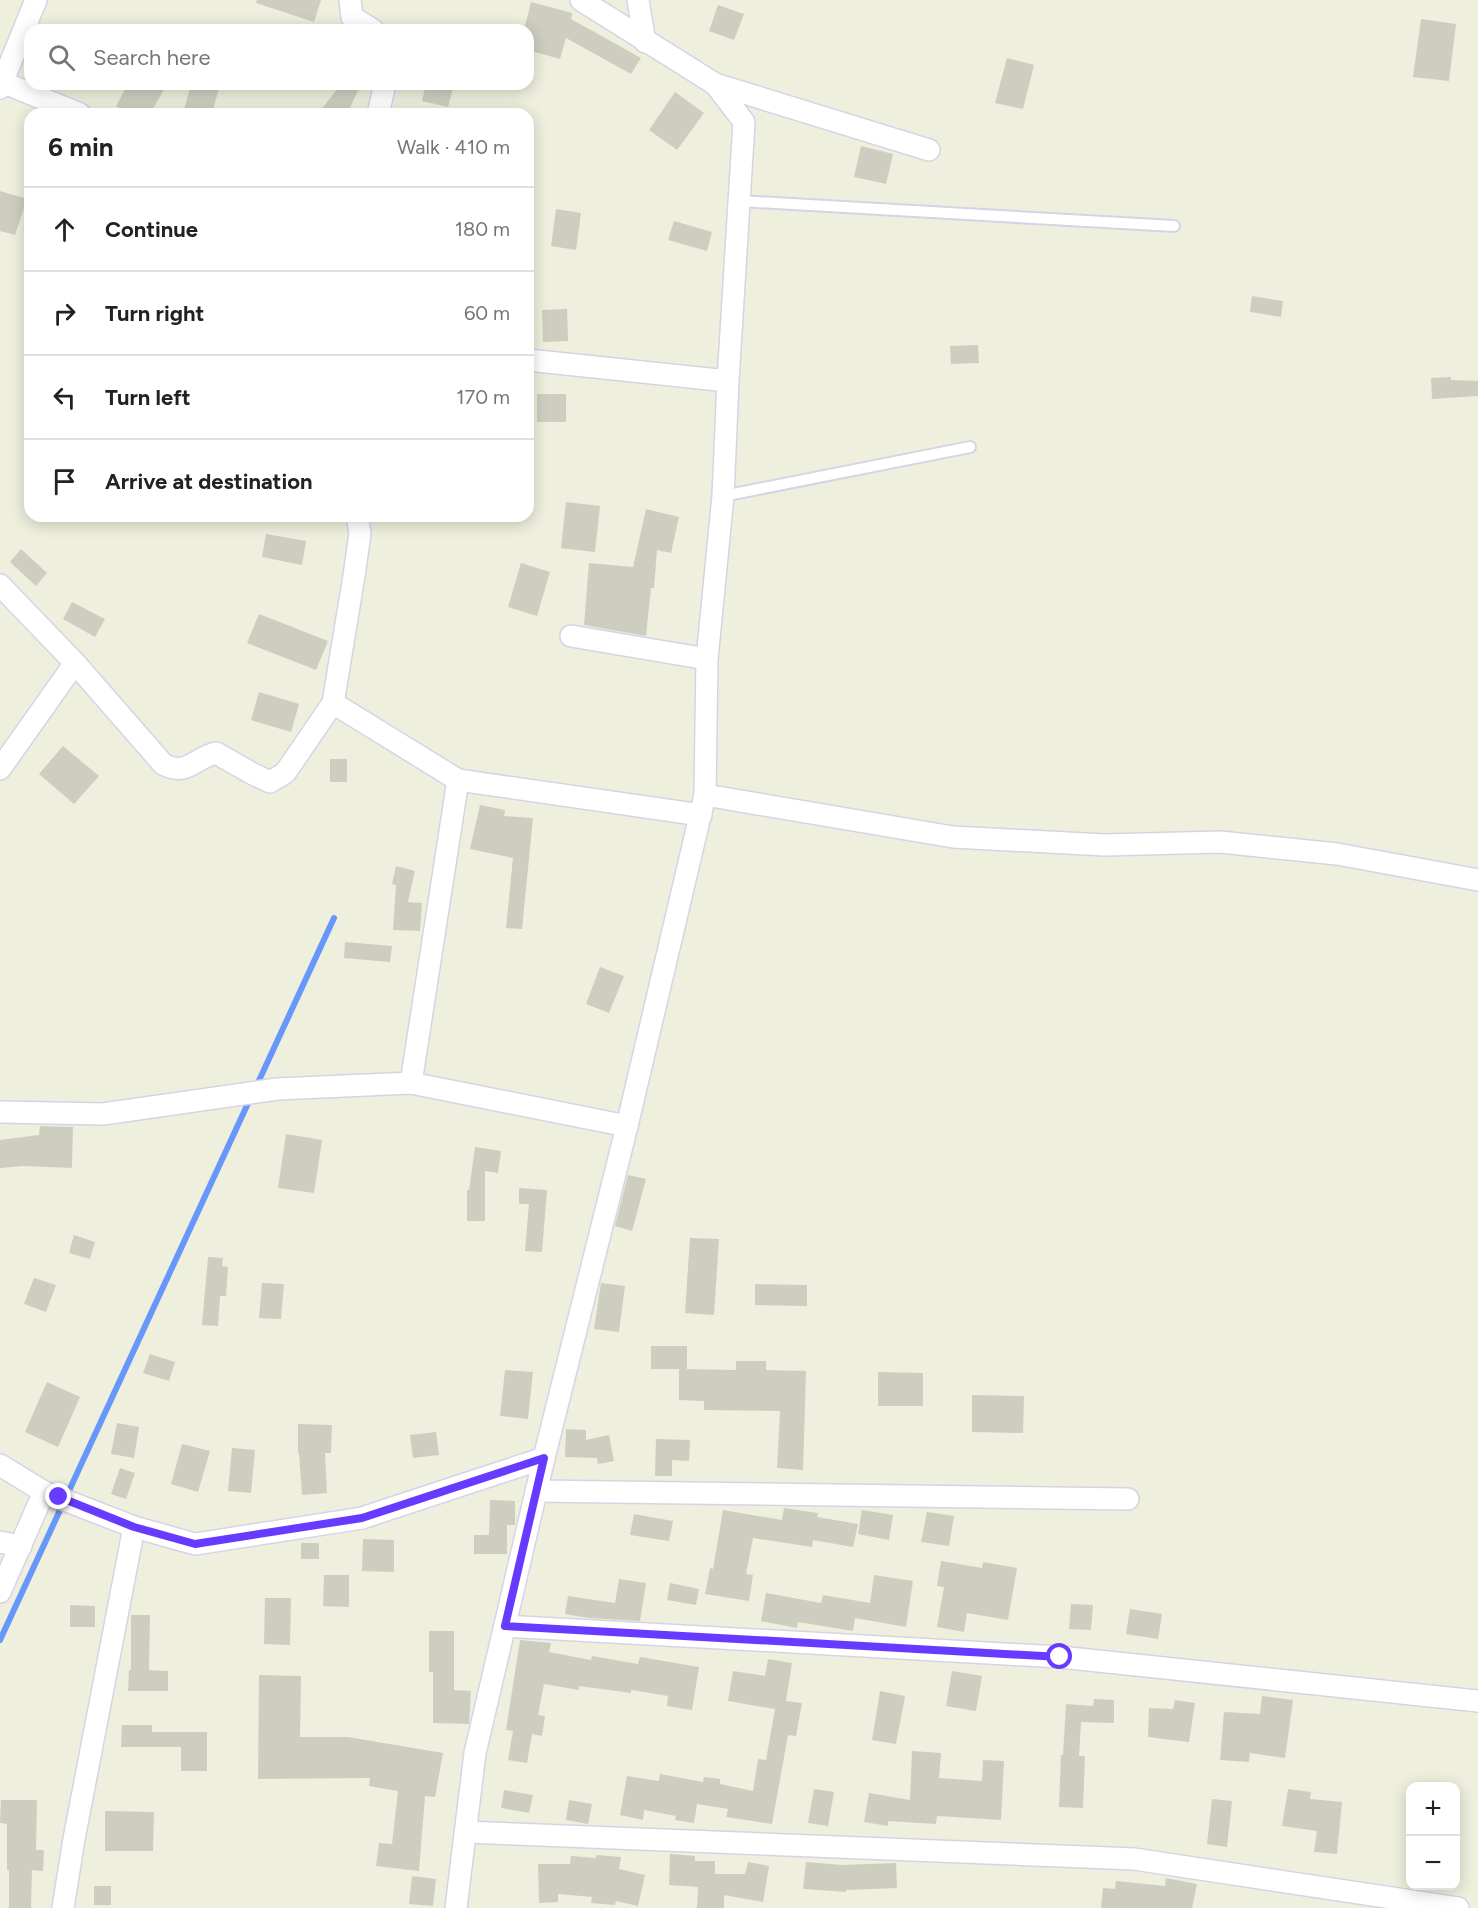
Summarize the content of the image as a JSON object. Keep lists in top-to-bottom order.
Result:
{
  "page": {
    "search": "Search here",
    "heading": ["6 min", "Walk · 410 m"],
    "list": [
      ["Continue", "180 m"],
      ["Turn right", "60 m"],
      ["Turn left", "170 m"],
      "Arrive at destination"
    ],
    "map_buttons": ["+", "−"]
  }
}
